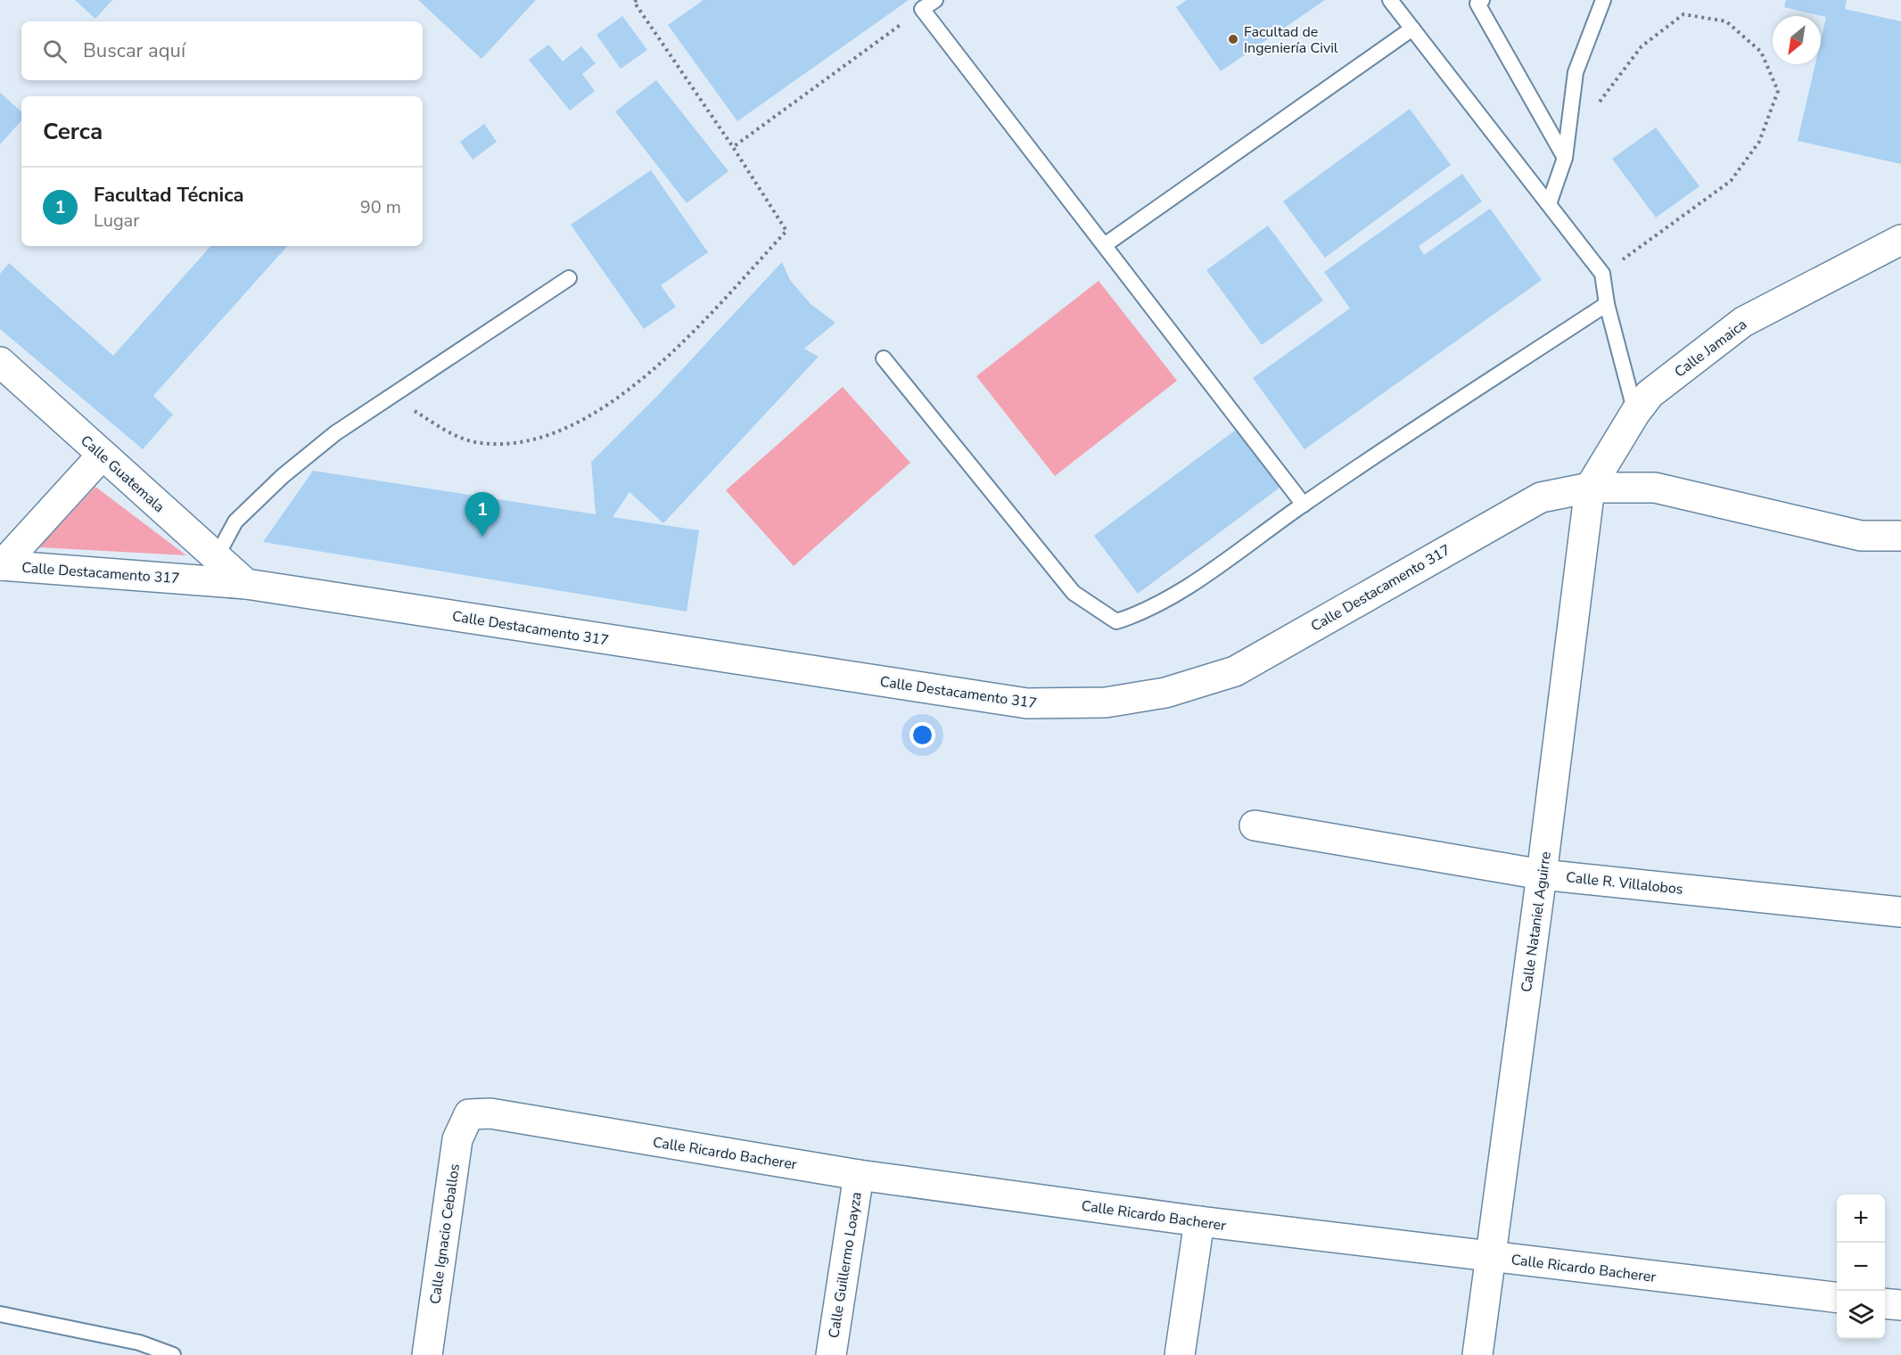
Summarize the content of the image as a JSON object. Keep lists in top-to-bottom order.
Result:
{
  "streets": {
    "street": [
      "Calle Jamaica",
      "Calle Guatemala",
      "Calle Destacamento 317",
      "Calle R. Villalobos",
      "Calle Nataniel Aguirre",
      "Calle Ricardo Bacherer",
      "Calle Ignacio Ceballos",
      "Calle Guillermo Loayza"
    ]
  },
  "crossings": [
    ["Calle Jamaica", "Calle Destacamento 317"],
    ["Calle Jamaica", "Calle Nataniel Aguirre"],
    ["Calle Guatemala", "Calle Destacamento 317"],
    ["Calle Destacamento 317", "Calle Nataniel Aguirre"],
    ["Calle R. Villalobos", "Calle Nataniel Aguirre"],
    ["Calle Nataniel Aguirre", "Calle Ricardo Bacherer"],
    ["Calle Ricardo Bacherer", "Calle Ignacio Ceballos"],
    ["Calle Ricardo Bacherer", "Calle Guillermo Loayza"]
  ],
  "places": ["Facultad de Ingeniería Civil"],
  "north": "bottom left",
  "page": {
    "search": "Buscar aquí",
    "heading": "Cerca",
    "list": [
      {
        "mark": "1",
        "name": "Facultad Técnica",
        "note": "Lugar",
        "value": "90 m"
      }
    ],
    "pins": "1",
    "map_buttons": ["+", "−"]
  }
}
